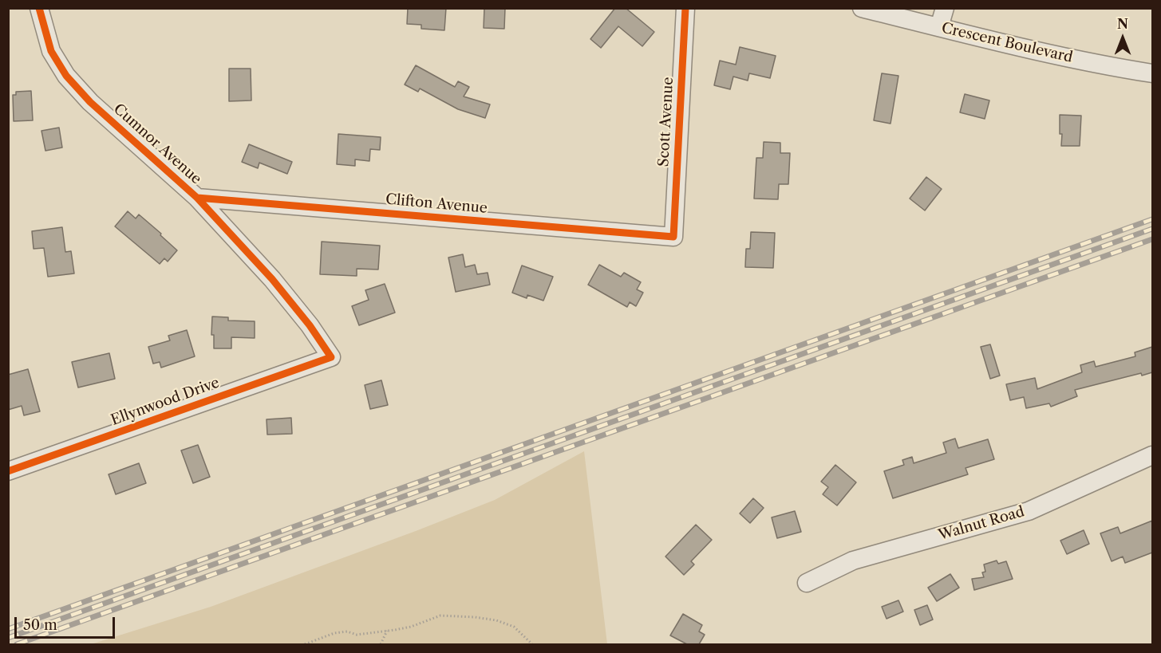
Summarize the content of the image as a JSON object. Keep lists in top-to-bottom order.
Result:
{
  "streets": {
    "street": [
      "Crescent Boulevard",
      "Scott Avenue",
      "Cumnor Avenue",
      "Clifton Avenue",
      "Ellynwood Drive",
      "Walnut Road"
    ]
  },
  "crossings": [
    ["Scott Avenue", "Clifton Avenue"],
    ["Cumnor Avenue", "Clifton Avenue"],
    ["Cumnor Avenue", "Ellynwood Drive"]
  ],
  "scale_bar": "50 m",
  "north": "top"
}
